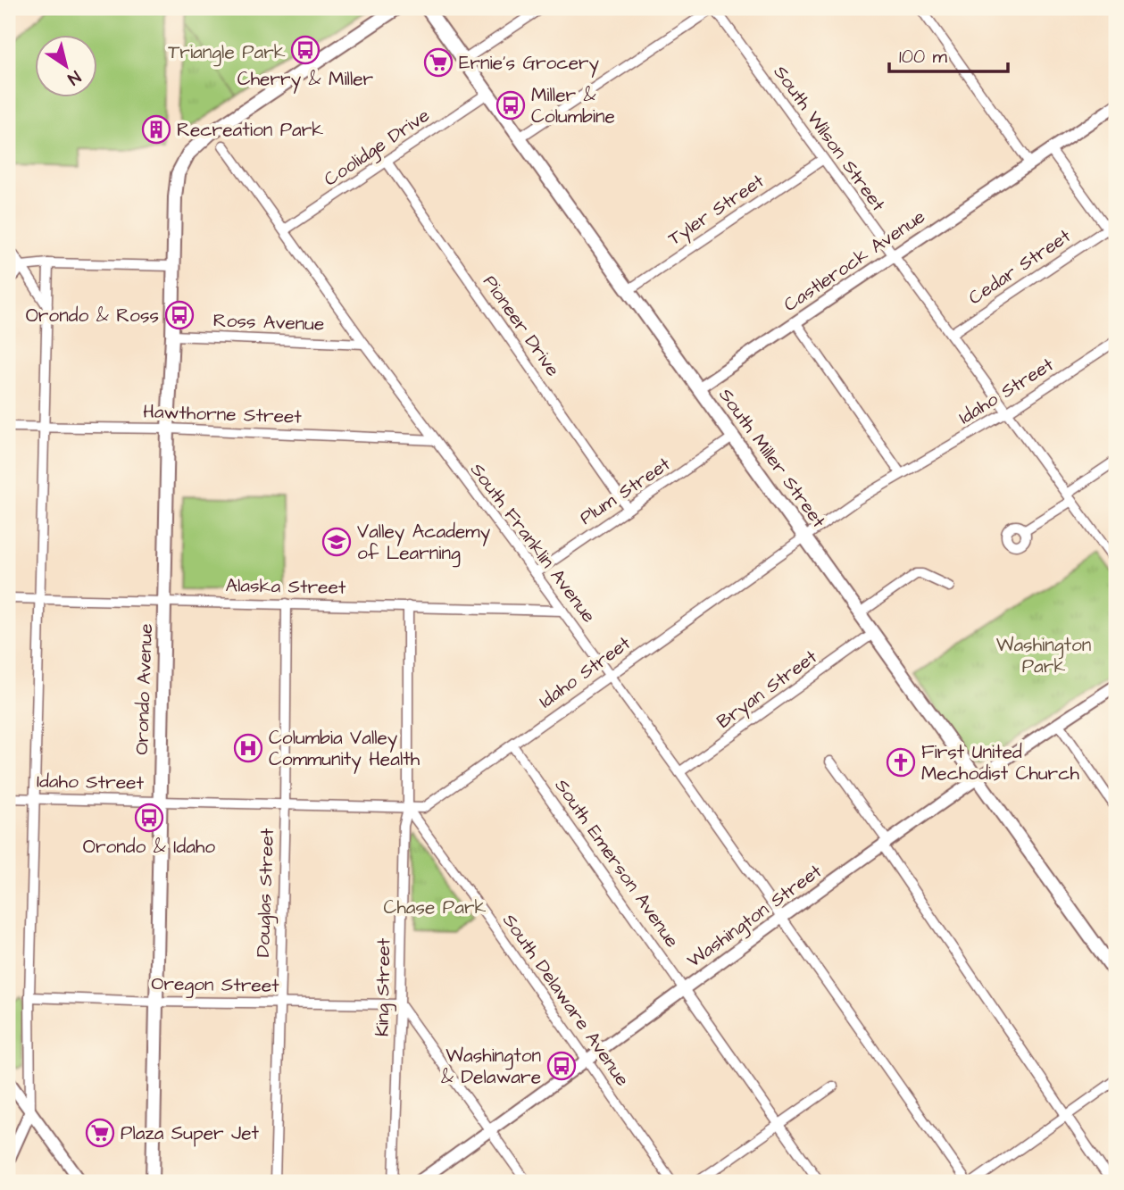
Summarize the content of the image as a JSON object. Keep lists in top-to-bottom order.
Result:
{
  "streets": {
    "main road": ["South Miller Street", "Orondo Avenue"],
    "street": [
      "South Wilson Street",
      "Coolidge Drive",
      "Tyler Street",
      "Castlerock Avenue",
      "Cedar Street",
      "Ross Avenue",
      "Pioneer Drive",
      "Idaho Street",
      "Hawthorne Street",
      "Plum Street",
      "South Franklin Avenue",
      "Alaska Street",
      "Bryan Street",
      "South Emerson Avenue",
      "Douglas Street",
      "Washington Street",
      "Oregon Street",
      "King Street",
      "South Delaware Avenue"
    ]
  },
  "crossings": [
    ["South Wilson Street", "Tyler Street"],
    ["South Wilson Street", "Castlerock Avenue"],
    ["South Wilson Street", "Cedar Street"],
    ["South Wilson Street", "Idaho Street"],
    ["Coolidge Drive", "Pioneer Drive"],
    ["Coolidge Drive", "South Miller Street"],
    ["Coolidge Drive", "South Franklin Avenue"],
    ["Tyler Street", "South Miller Street"],
    ["Castlerock Avenue", "South Miller Street"],
    ["Ross Avenue", "South Franklin Avenue"],
    ["Ross Avenue", "Orondo Avenue"],
    ["Pioneer Drive", "Plum Street"],
    ["Idaho Street", "South Miller Street"],
    ["Idaho Street", "South Franklin Avenue"],
    ["Idaho Street", "Orondo Avenue"],
    ["Idaho Street", "South Emerson Avenue"],
    ["Idaho Street", "Douglas Street"],
    ["Idaho Street", "King Street"],
    ["Idaho Street", "South Delaware Avenue"],
    ["Hawthorne Street", "South Franklin Avenue"],
    ["Hawthorne Street", "Orondo Avenue"],
    ["South Miller Street", "Plum Street"],
    ["South Miller Street", "Bryan Street"],
    ["South Miller Street", "Washington Street"],
    ["Plum Street", "South Franklin Avenue"],
    ["South Franklin Avenue", "Alaska Street"],
    ["South Franklin Avenue", "Bryan Street"],
    ["South Franklin Avenue", "Washington Street"],
    ["Alaska Street", "Orondo Avenue"],
    ["Alaska Street", "Douglas Street"],
    ["Alaska Street", "King Street"],
    ["Orondo Avenue", "Oregon Street"],
    ["South Emerson Avenue", "Washington Street"],
    ["Douglas Street", "Oregon Street"],
    ["Washington Street", "South Delaware Avenue"],
    ["Oregon Street", "King Street"],
    ["King Street", "South Delaware Avenue"]
  ],
  "parks": ["Triangle Park", "Washington Park", "Chase Park"],
  "places": {
    "bus stop": [
      "Cherry & Miller",
      "Miller & Columbine",
      "Orondo & Ross",
      "Orondo & Idaho",
      "Washington & Delaware"
    ],
    "supermarket": ["Ernie's Grocery", "Plaza Super Jet"],
    "building": ["Recreation Park"],
    "school or university": ["Valley Academy of Learning"],
    "hospital": ["Columbia Valley Community Health"],
    "church": ["First United Mechodist Church"]
  },
  "scale_bar": "100 m",
  "north": "bottom right"
}
